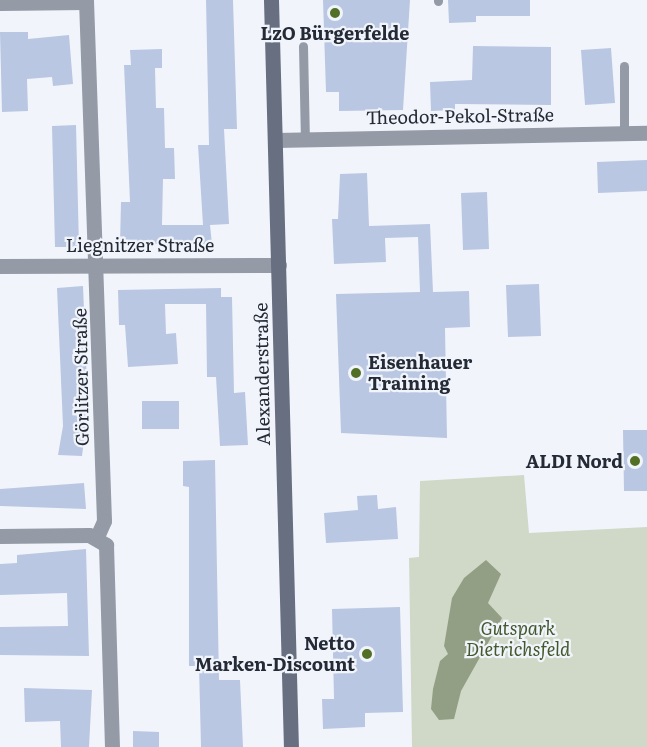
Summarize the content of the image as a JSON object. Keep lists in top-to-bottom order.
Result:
{
  "streets": {
    "main road": ["Alexanderstraße"],
    "street": ["Theodor-Pekol-Straße", "Liegnitzer Straße", "Görlitzer Straße"]
  },
  "crossings": [
    ["Theodor-Pekol-Straße", "Alexanderstraße"],
    ["Liegnitzer Straße", "Alexanderstraße"],
    ["Liegnitzer Straße", "Görlitzer Straße"]
  ],
  "parks": ["Gutspark Dietrichsfeld"],
  "places": [
    "LzO Bürgerfelde",
    "Eisenhauer Training",
    "ALDI Nord",
    "Netto Marken-Discount"
  ]
}
